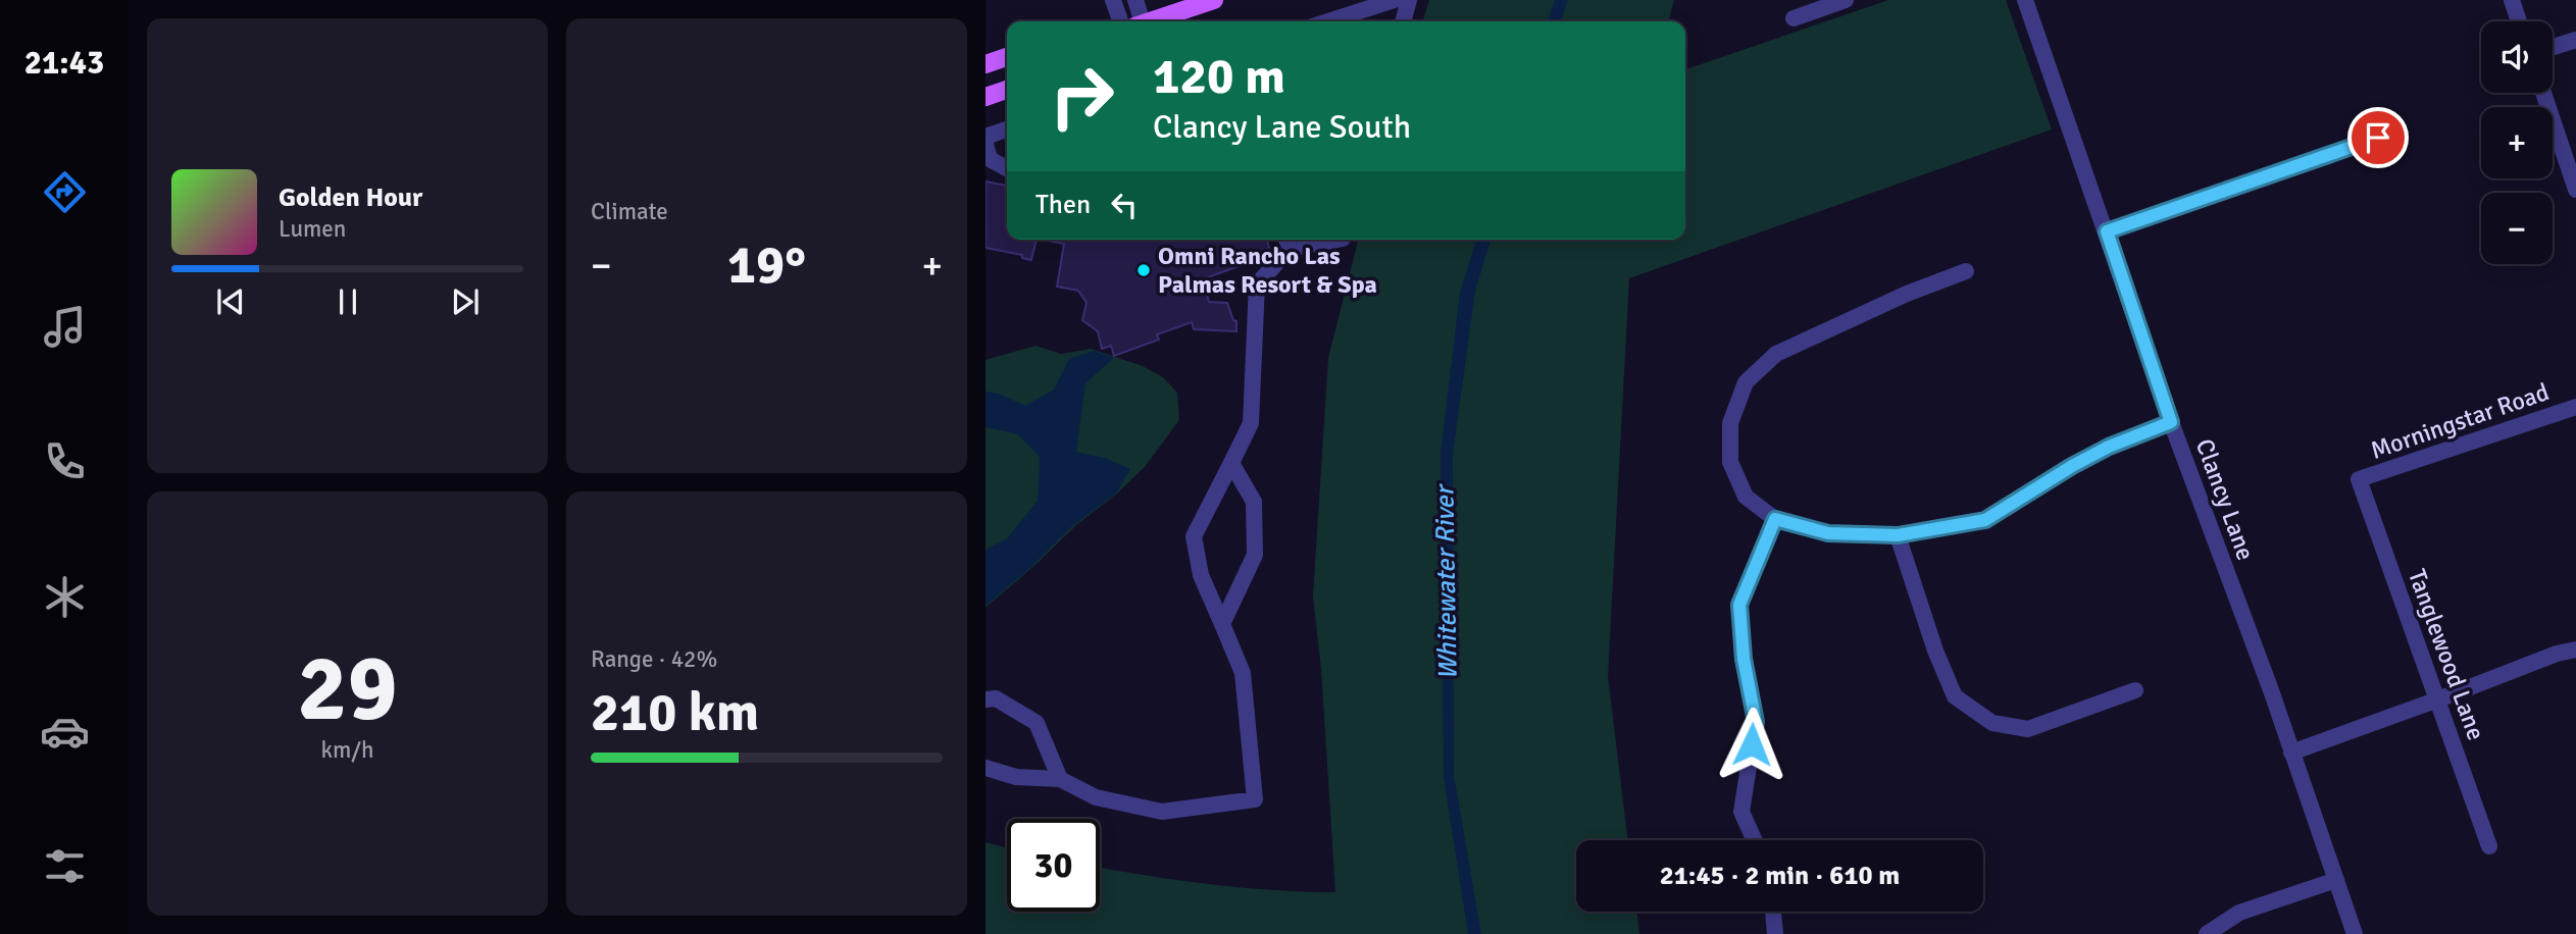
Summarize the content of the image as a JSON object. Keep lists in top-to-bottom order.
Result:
{
  "streets": {
    "street": ["Morningstar Road", "Clancy Lane", "Tanglewood Lane"]
  },
  "crossings": [
    ["Morningstar Road", "Tanglewood Lane"]
  ],
  "water": ["Whitewater River"],
  "places": ["Omni Rancho Las Palmas Resort & Spa"],
  "page": {
    "tabs": "21:43",
    "tile": [
      "Climate",
      ["29", "km/h"],
      ["Range · 42%", "210 km"]
    ],
    "map_buttons": ["+", "−"],
    "turn": ["120 m", "Clancy Lane South"],
    "song": ["Golden Hour", "Lumen"],
    "then": "Then",
    "heat": ["−", "19°", "+"],
    "limit": "30",
    "trip": "21:45 · 2 min · 610 m"
  }
}
